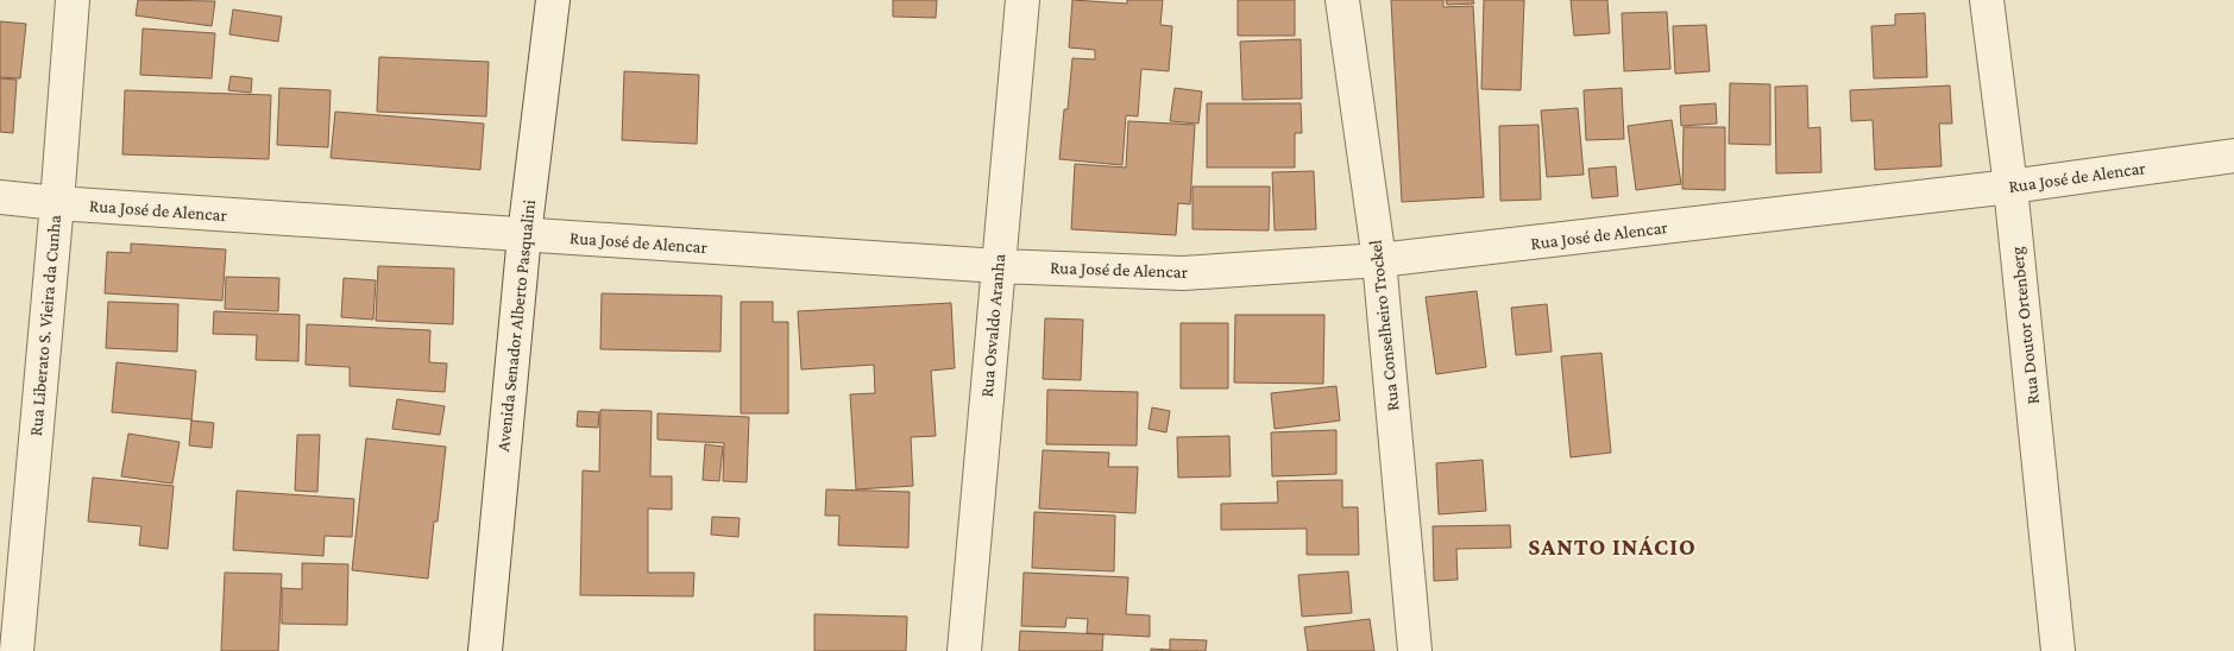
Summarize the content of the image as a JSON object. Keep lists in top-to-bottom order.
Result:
{
  "streets": {
    "street": [
      "Rua José de Alencar",
      "Rua Liberato S. Vieira da Cunha",
      "Avenida Senador Alberto Pasqualini",
      "Rua Osvaldo Aranha",
      "Rua Conselheiro Trockel",
      "Rua Doutor Ortenberg"
    ]
  },
  "crossings": [
    ["Rua José de Alencar", "Rua Liberato S. Vieira da Cunha"],
    ["Rua José de Alencar", "Avenida Senador Alberto Pasqualini"],
    ["Rua José de Alencar", "Rua Osvaldo Aranha"],
    ["Rua José de Alencar", "Rua Conselheiro Trockel"],
    ["Rua José de Alencar", "Rua Doutor Ortenberg"]
  ],
  "districts": ["SANTO INÁCIO"]
}
